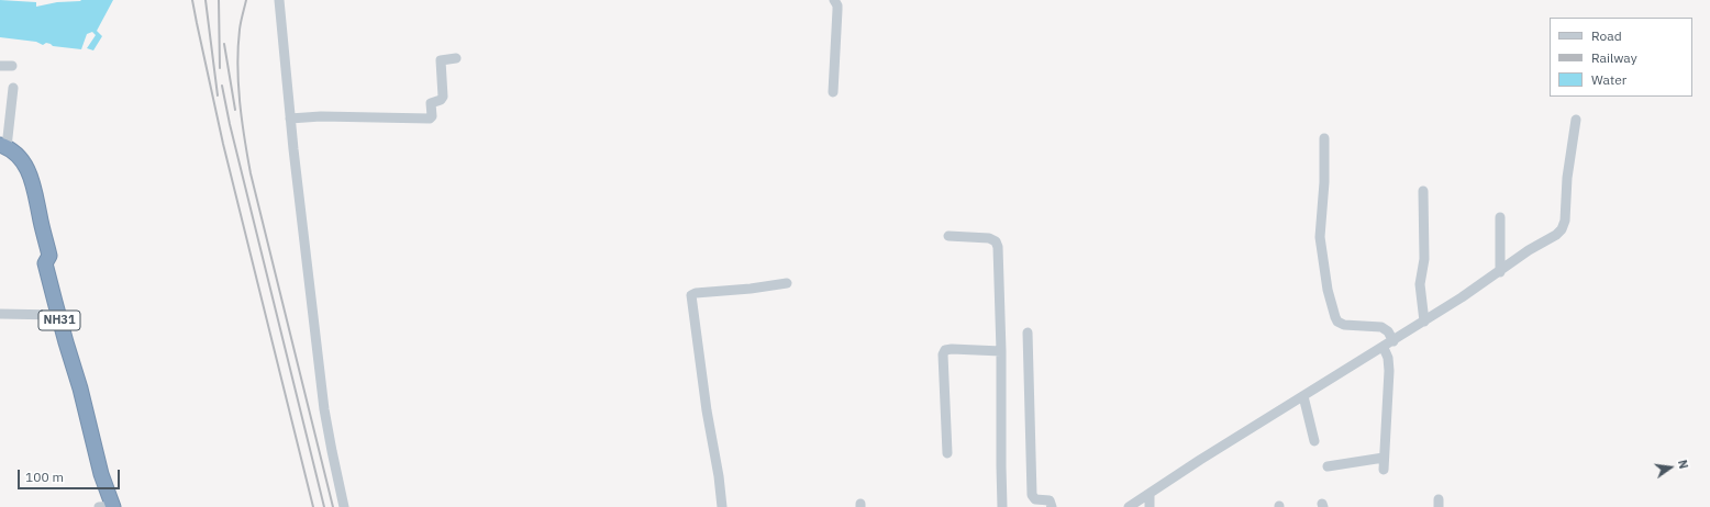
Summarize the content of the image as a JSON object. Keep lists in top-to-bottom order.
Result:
{
  "streets": {
    "highway": ["NH31"]
  },
  "legend": ["Road", "Railway", "Water"],
  "scale_bar": "100 m",
  "north": "right"
}
